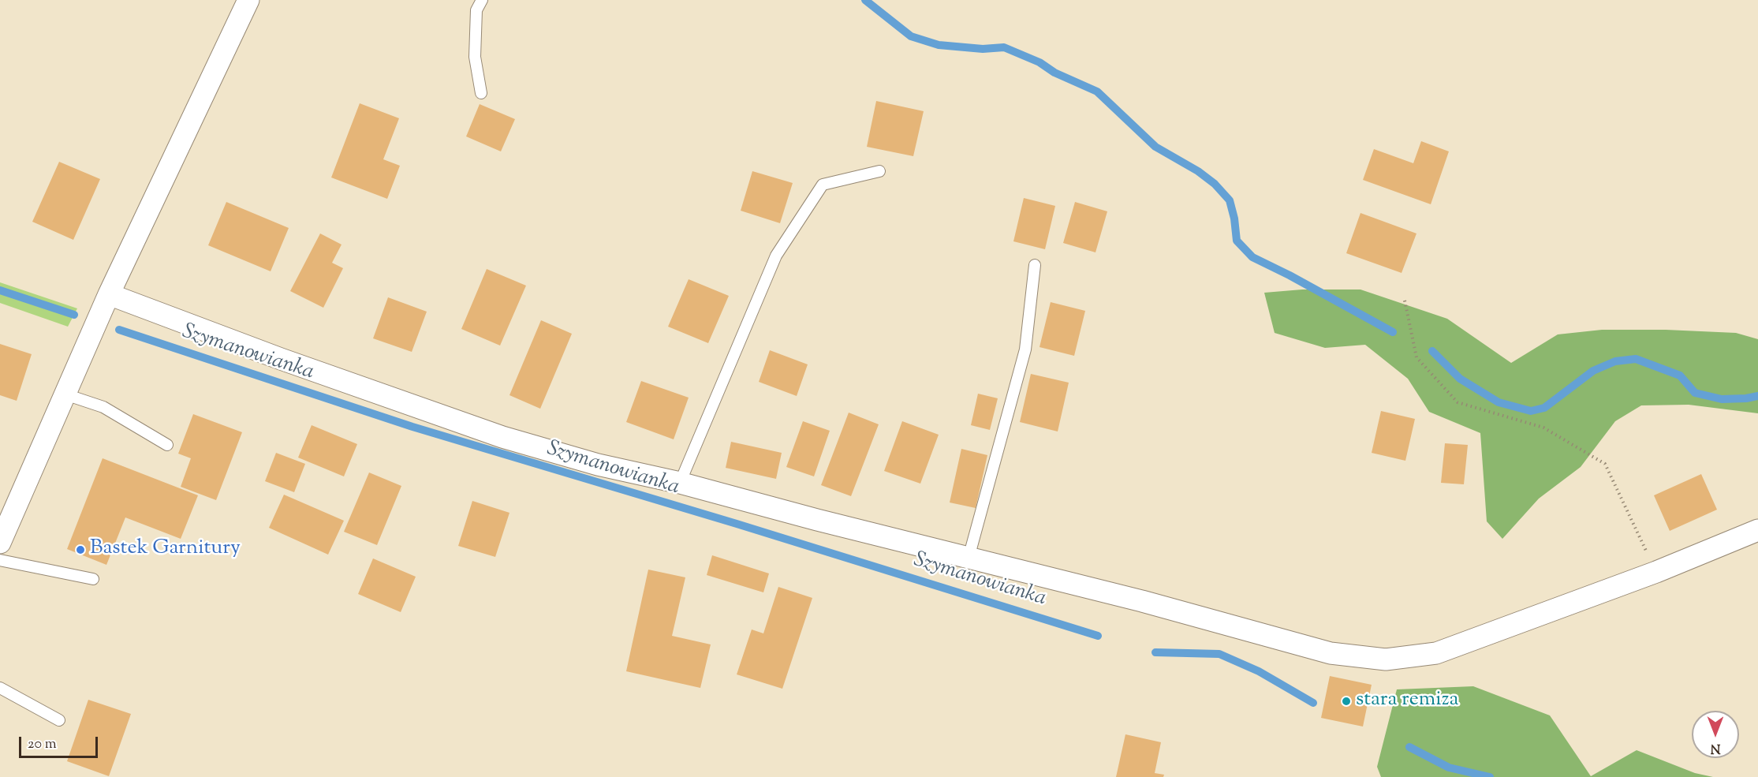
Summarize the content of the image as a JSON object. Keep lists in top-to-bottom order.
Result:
{
  "water": ["Szymanowianka"],
  "places": ["Bastek Garnitury", "stara remiza"],
  "scale_bar": "20 m",
  "north": "bottom"
}
